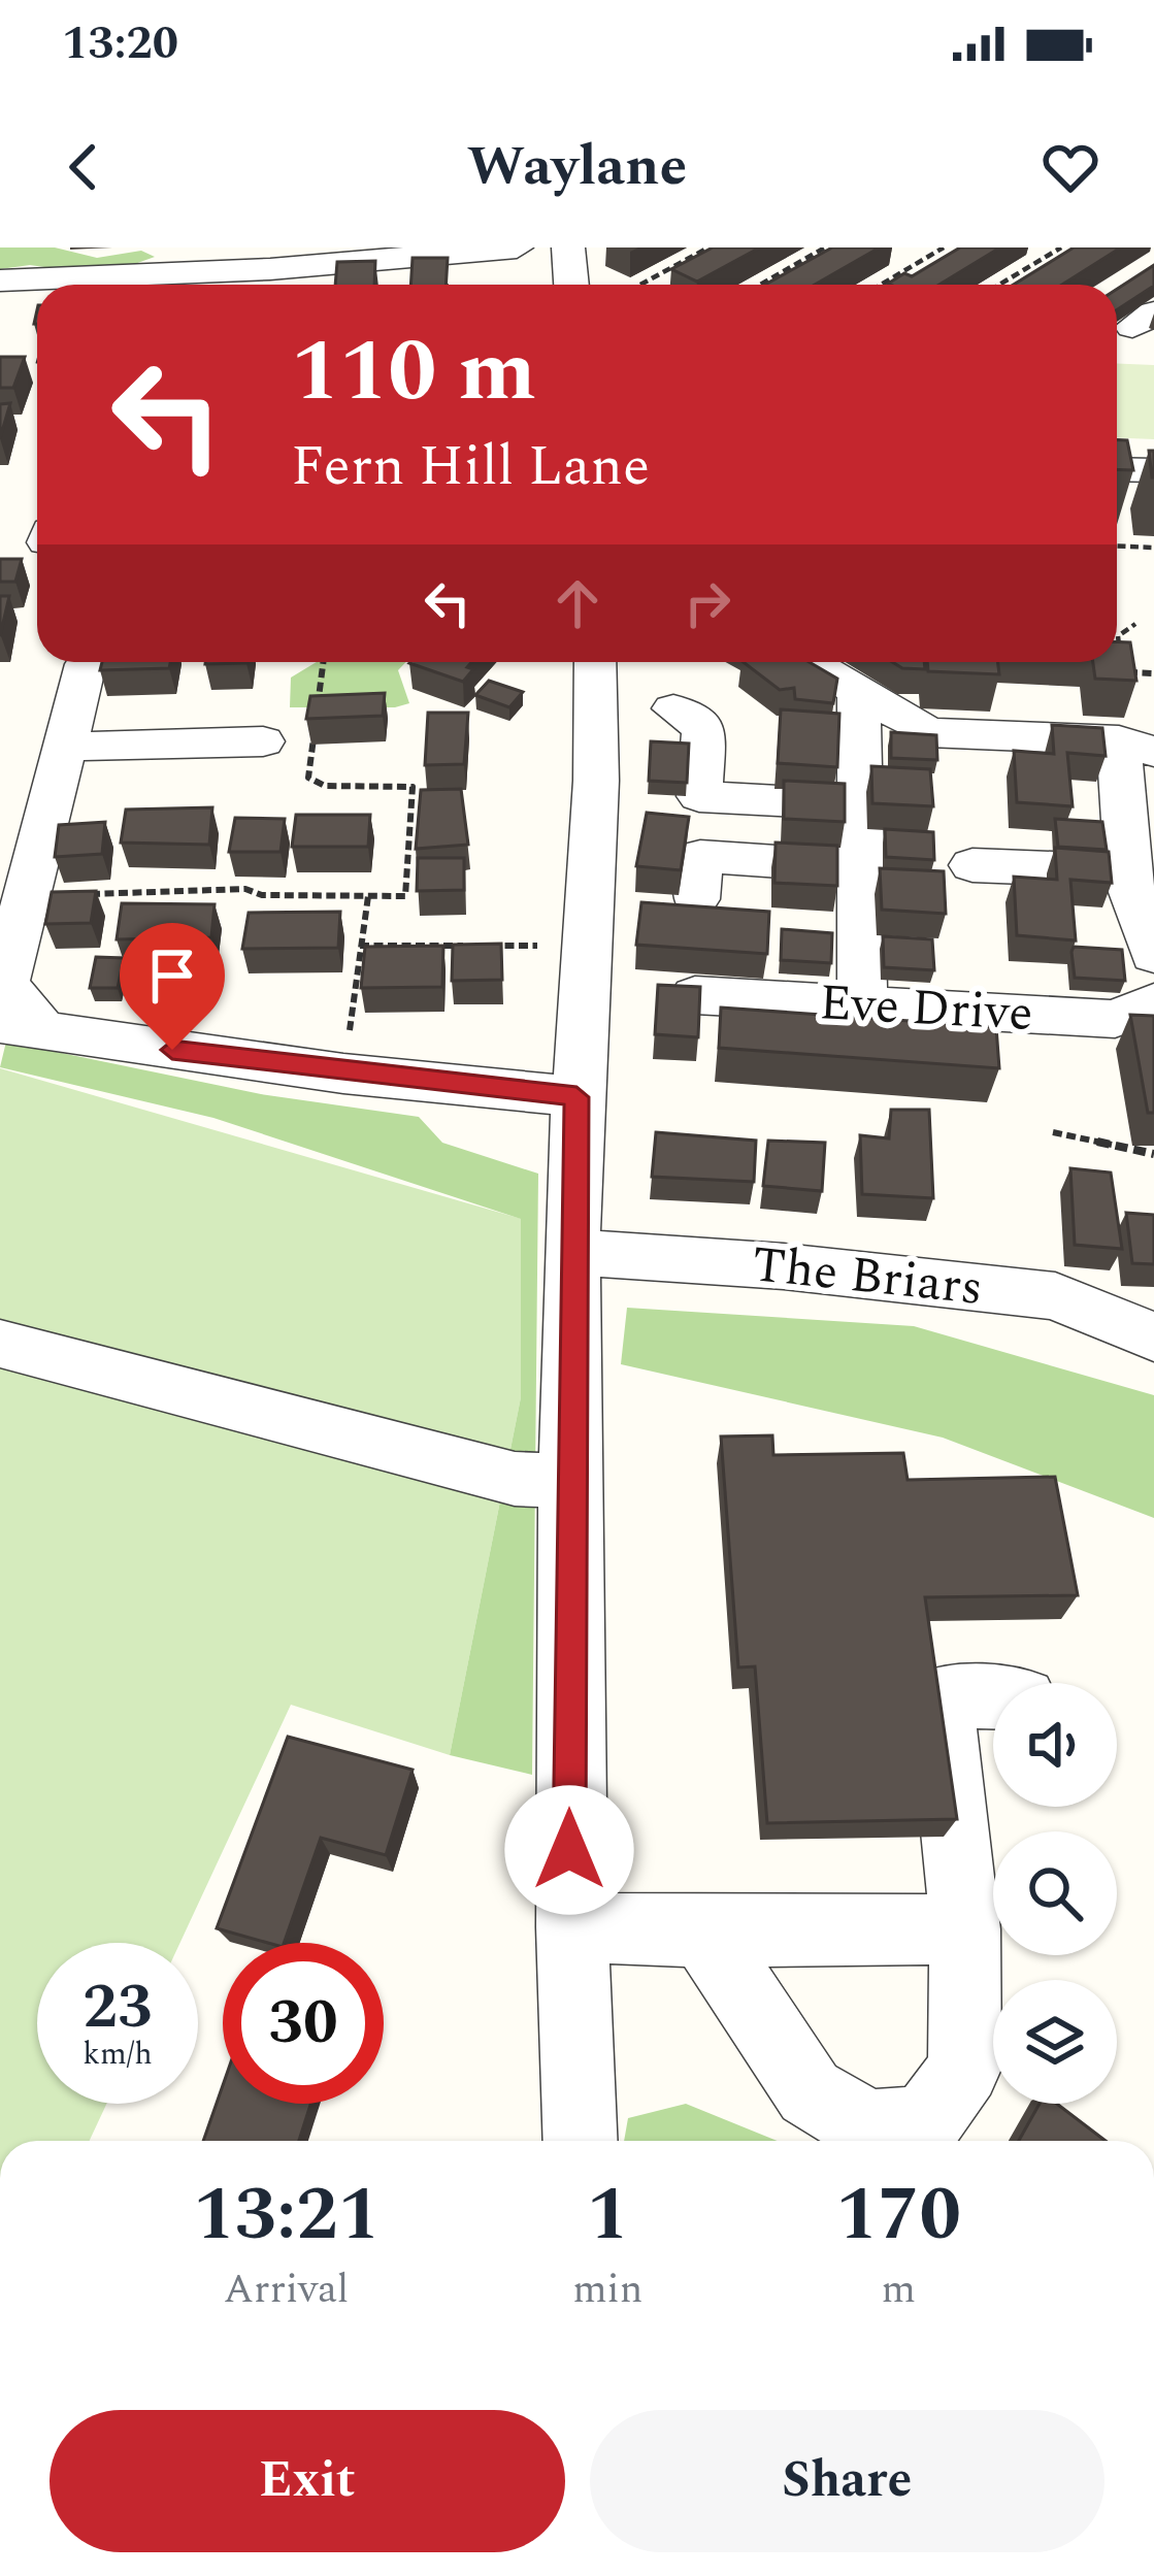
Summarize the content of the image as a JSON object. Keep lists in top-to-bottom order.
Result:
{
  "streets": {
    "street": ["Eve Drive", "The Briars"]
  },
  "page": {
    "status": "13:20",
    "header": "Waylane",
    "turn": ["110 m", "Fern Hill Lane"],
    "speed": "23 km/h",
    "limit": "30",
    "eta": [
      "13:21",
      "Arrival",
      "1",
      "min",
      "170",
      "m"
    ],
    "buttons": ["Exit", "Share"]
  }
}
